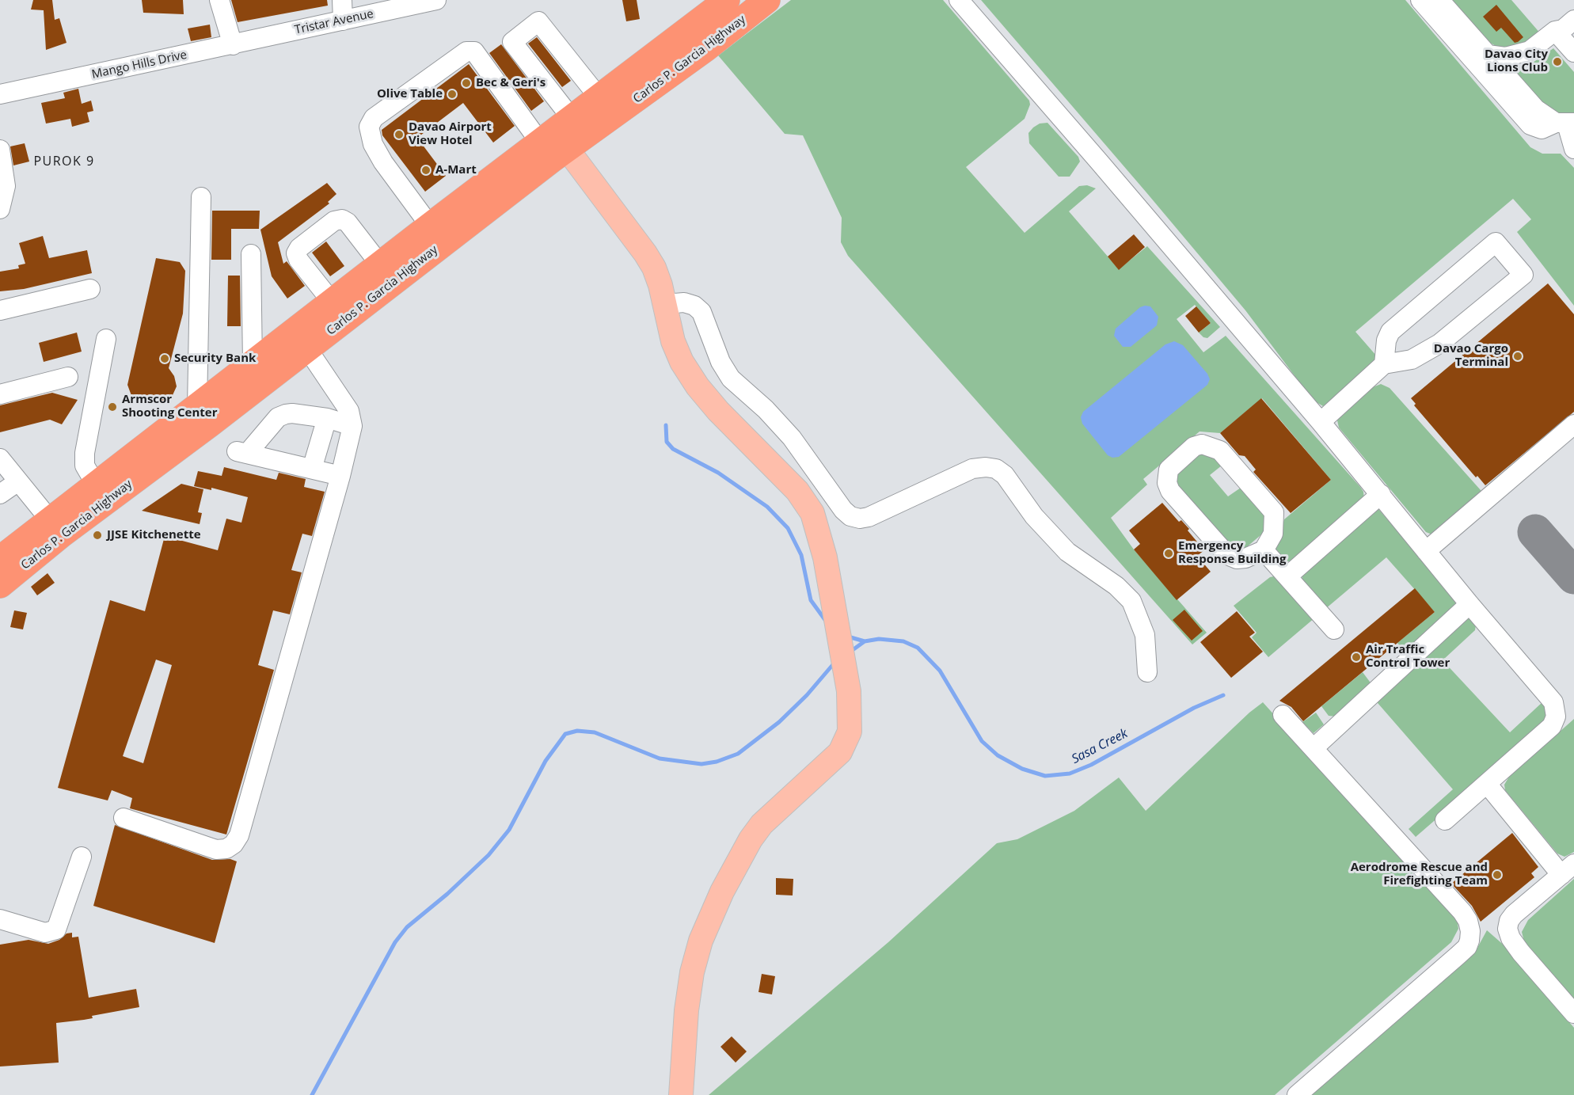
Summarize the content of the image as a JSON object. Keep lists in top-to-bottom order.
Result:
{
  "streets": {
    "highway": ["Carlos P. Garcia Highway"],
    "street": ["Tristar Avenue", "Mango Hills Drive"]
  },
  "crossings": [
    ["Tristar Avenue", "Mango Hills Drive"]
  ],
  "districts": ["PUROK 9"],
  "water": ["Sasa Creek"],
  "places": [
    "Davao City Lions Club",
    "Bec & Geri's",
    "Olive Table",
    "Davao Airport View Hotel",
    "A-Mart",
    "Davao Cargo Terminal",
    "Security Bank",
    "Armscor Shooting Center",
    "JJSE Kitchenette",
    "Emergency Response Building",
    "Air Traffic Control Tower",
    "Aerodrome Rescue and Firefighting Team"
  ]
}
